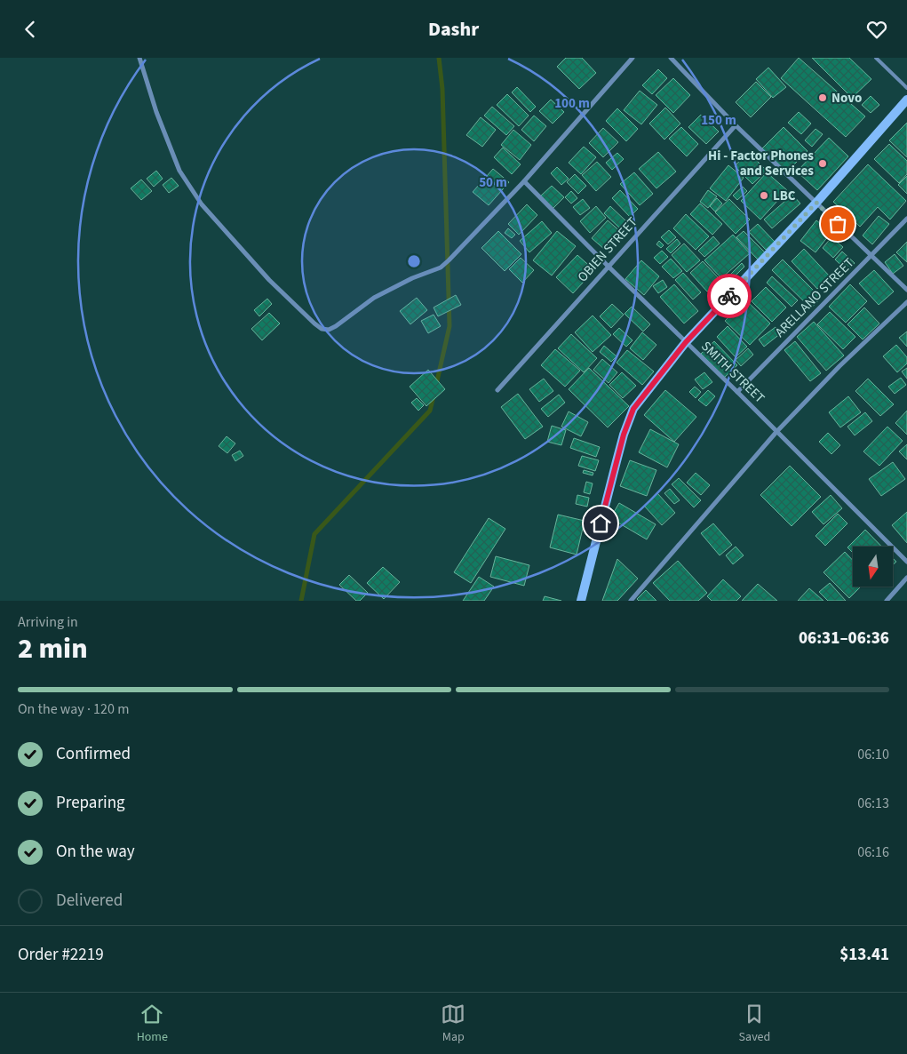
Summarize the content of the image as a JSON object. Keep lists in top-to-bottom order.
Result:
{
  "streets": {
    "street": ["OBIEN STREET", "ARELLANO STREET", "SMITH STREET"]
  },
  "crossings": [
    ["OBIEN STREET", "SMITH STREET"],
    ["ARELLANO STREET", "SMITH STREET"]
  ],
  "places": ["Novo", "Hi - Factor Phones and Services", "LBC"],
  "north": "bottom",
  "page": {
    "header": "Dashr",
    "heading": ["2 min", "Arriving in", "06:31–06:36"],
    "panel": ["Order #2219", "$13.41"],
    "bar": "On the way · 120 m",
    "list": [
      ["Confirmed", "06:10"],
      ["Preparing", "06:13"],
      ["On the way", "06:16"],
      "Delivered"
    ],
    "tabs": ["Home", "Map", "Saved"]
  },
  "rings": ["100 m", "150 m", "50 m"]
}
